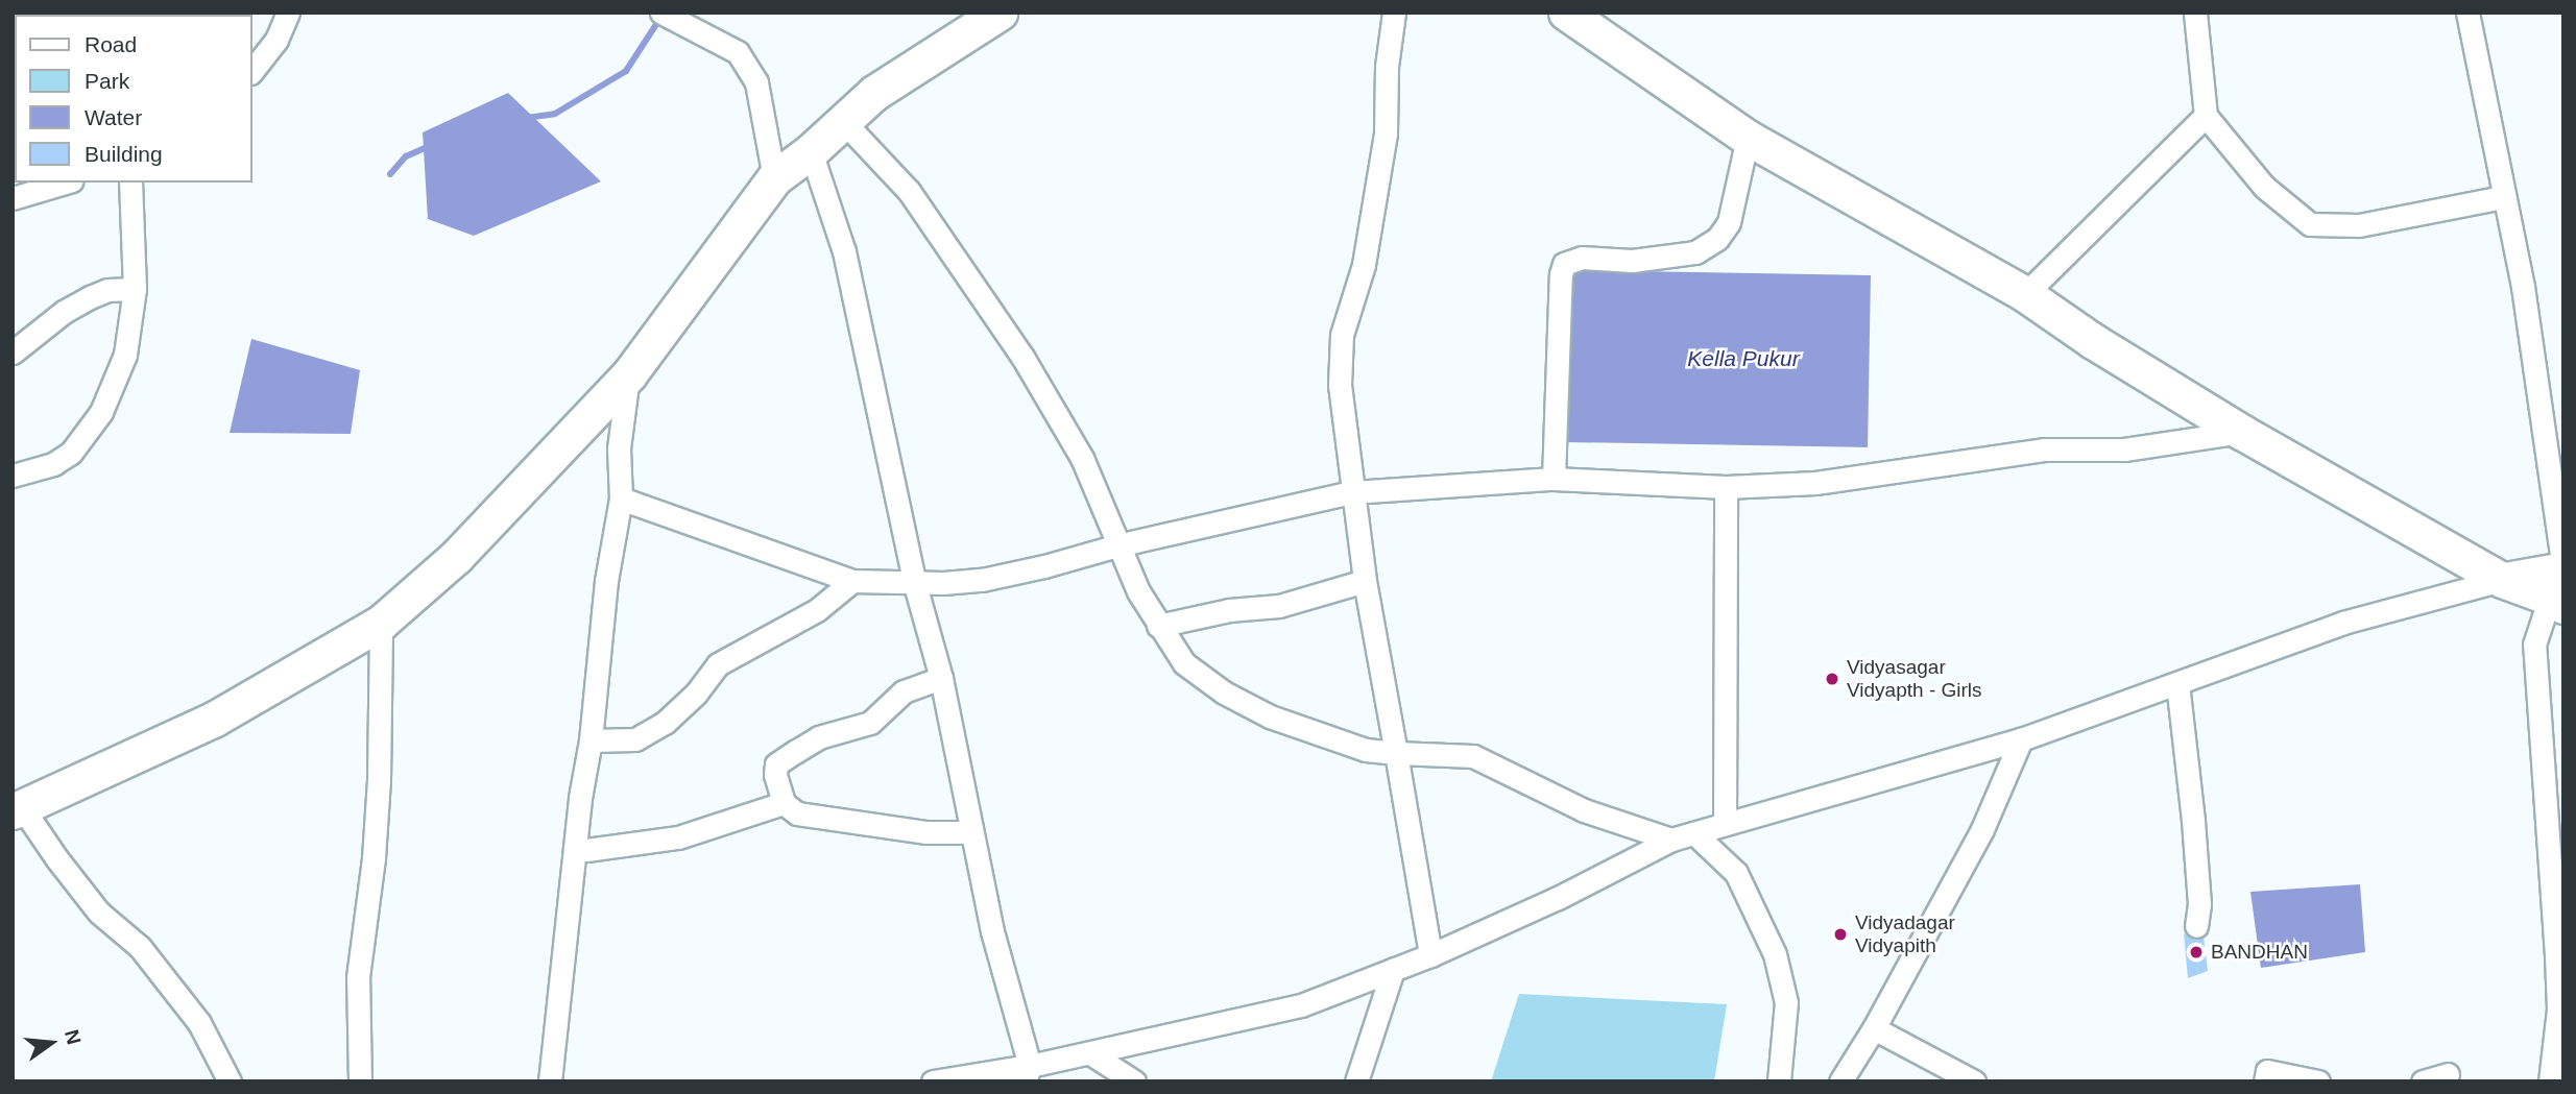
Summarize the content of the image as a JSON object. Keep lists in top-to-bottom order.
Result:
{
  "water": ["Kella Pukur"],
  "places": ["Vidyasagar Vidyapth - Girls", "Vidyadagar Vidyapith", "BANDHAN"],
  "legend": [
    "Road",
    "Park",
    "Water",
    "Building"
  ],
  "north": "right"
}
